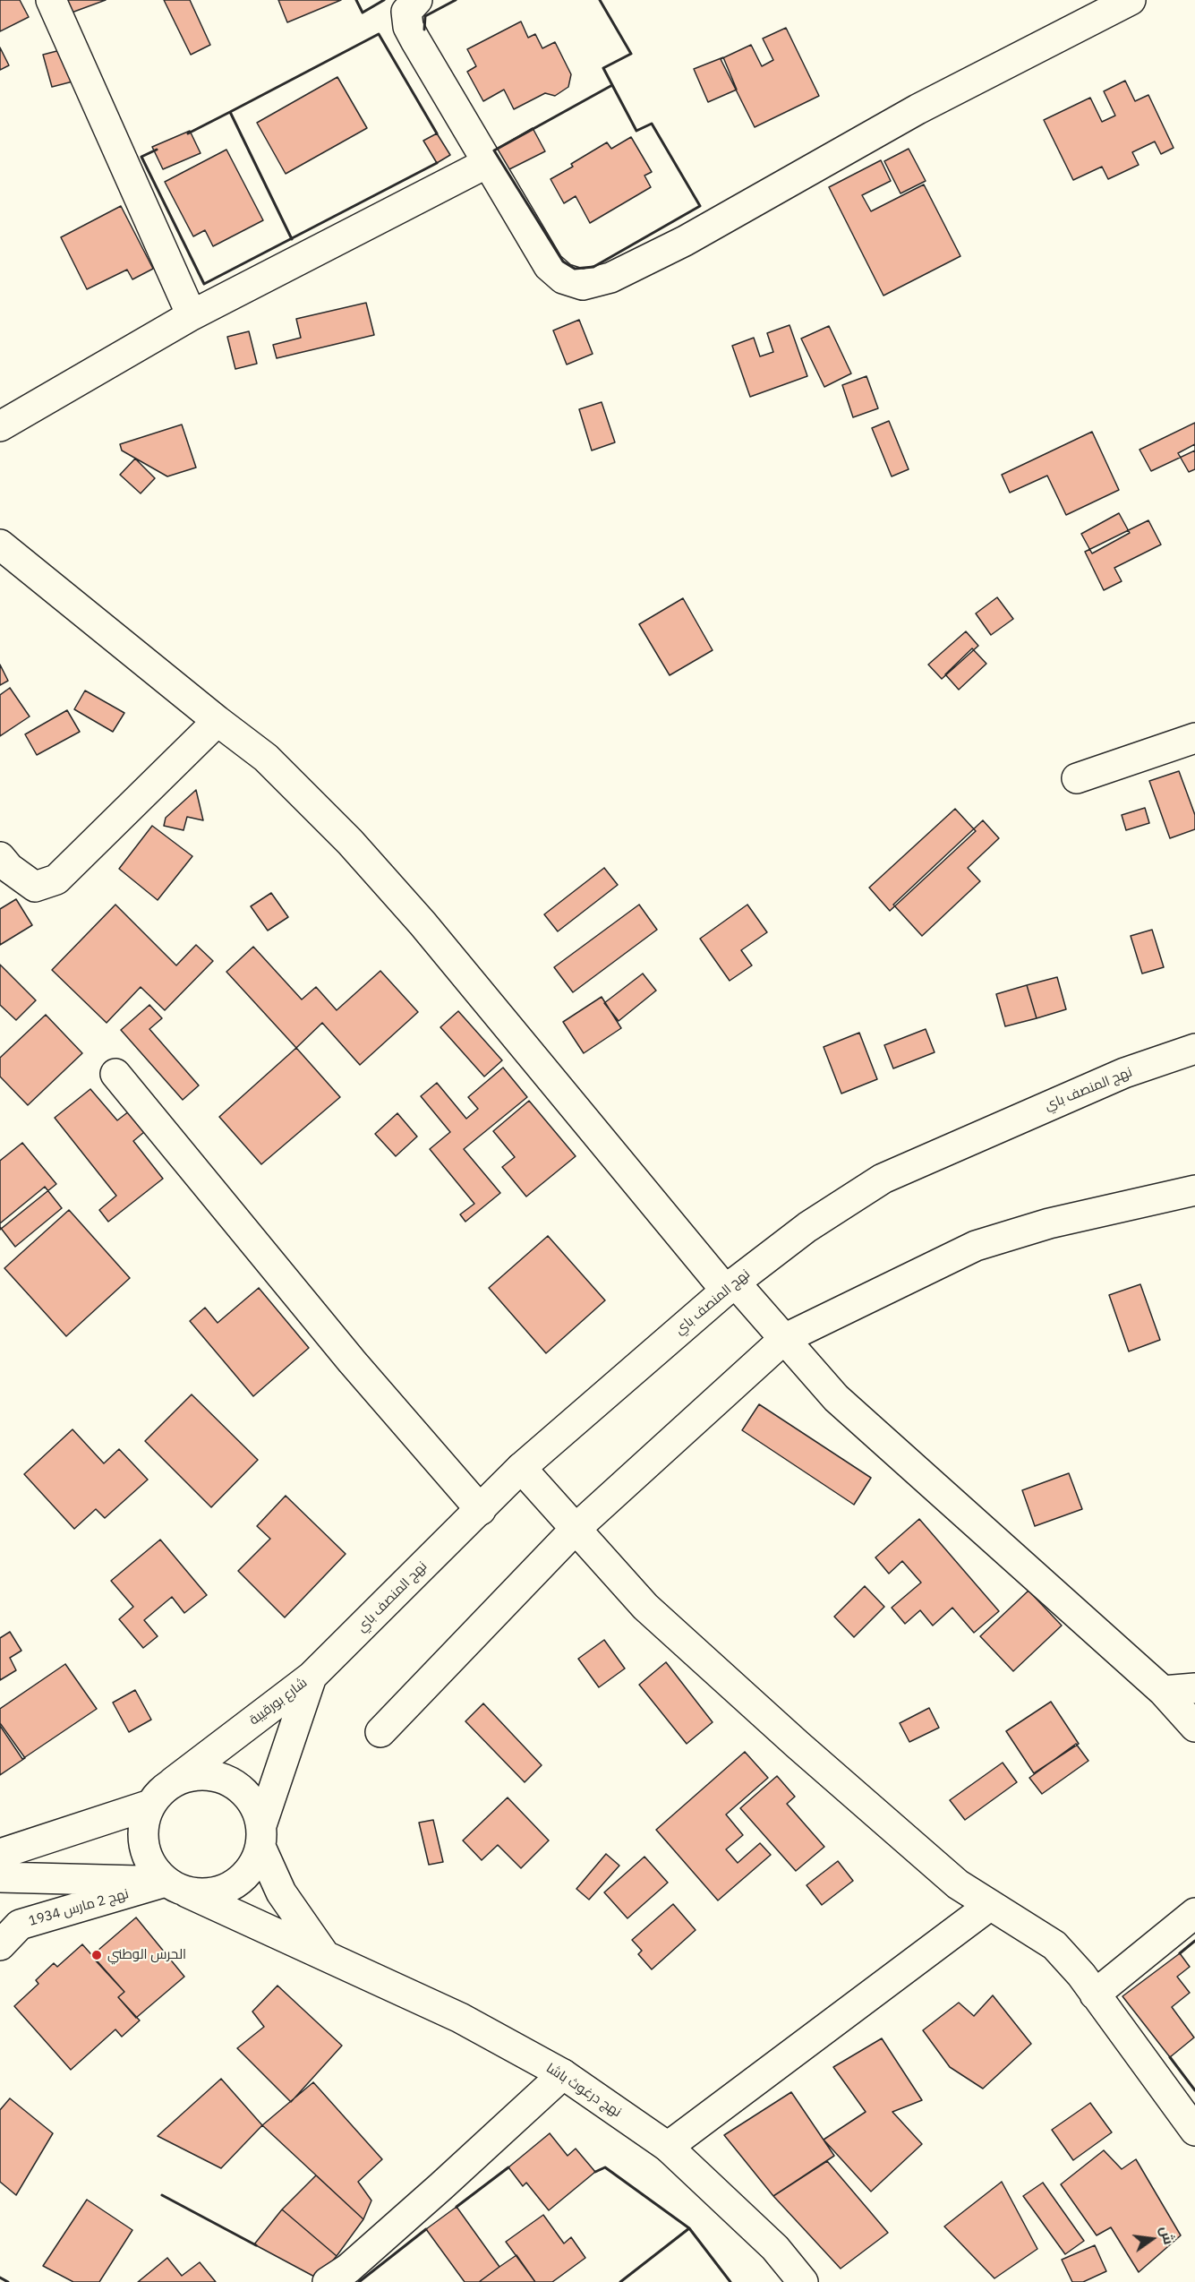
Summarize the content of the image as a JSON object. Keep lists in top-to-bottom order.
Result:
{
  "streets": {
    "street": [
      "نهج المنصف باي",
      "شارع بورقيبة",
      "نهج 2 مارس 1934",
      "نهج درغوث باشا"
    ]
  },
  "crossings": [
    ["نهج المنصف باي", "شارع بورقيبة"],
    ["شارع بورقيبة", "نهج 2 مارس 1934"],
    ["شارع بورقيبة", "نهج درغوث باشا"],
    ["نهج 2 مارس 1934", "نهج درغوث باشا"]
  ],
  "places": ["الحرس الوطني"],
  "north": "right"
}
